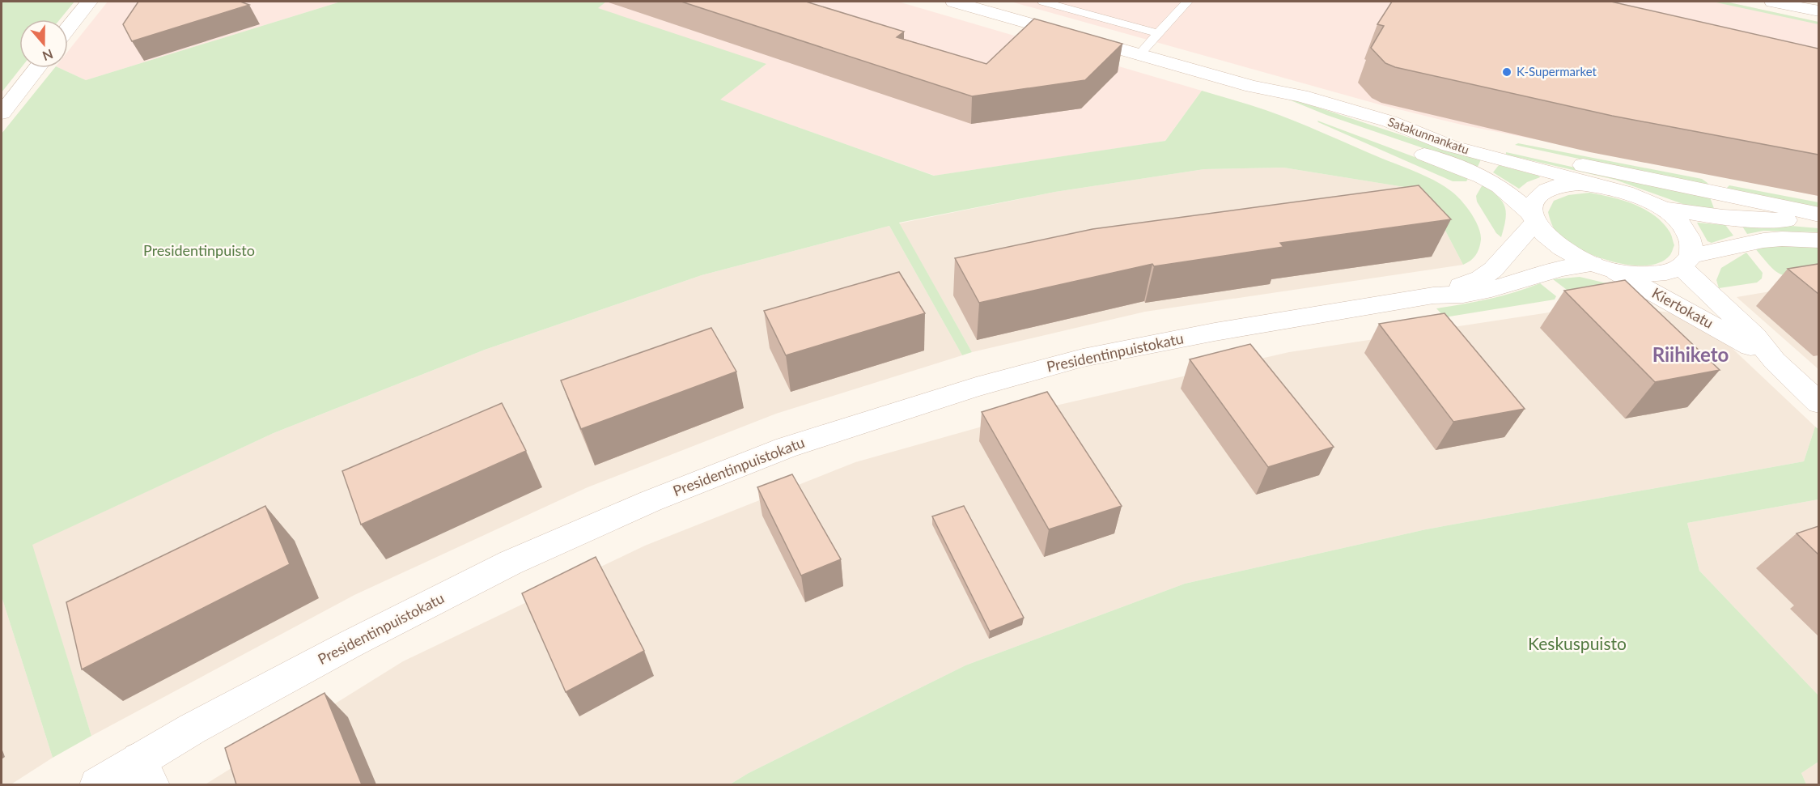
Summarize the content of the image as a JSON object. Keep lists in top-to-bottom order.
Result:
{
  "streets": {
    "main road": ["Satakunnankatu", "Kiertokatu", "Presidentinpuistokatu"]
  },
  "crossings": [
    ["Satakunnankatu", "Kiertokatu"],
    ["Satakunnankatu", "Presidentinpuistokatu"]
  ],
  "districts": ["Riihiketo"],
  "parks": ["Presidentinpuisto", "Keskuspuisto"],
  "places": ["K-Supermarket"],
  "north": "bottom"
}
